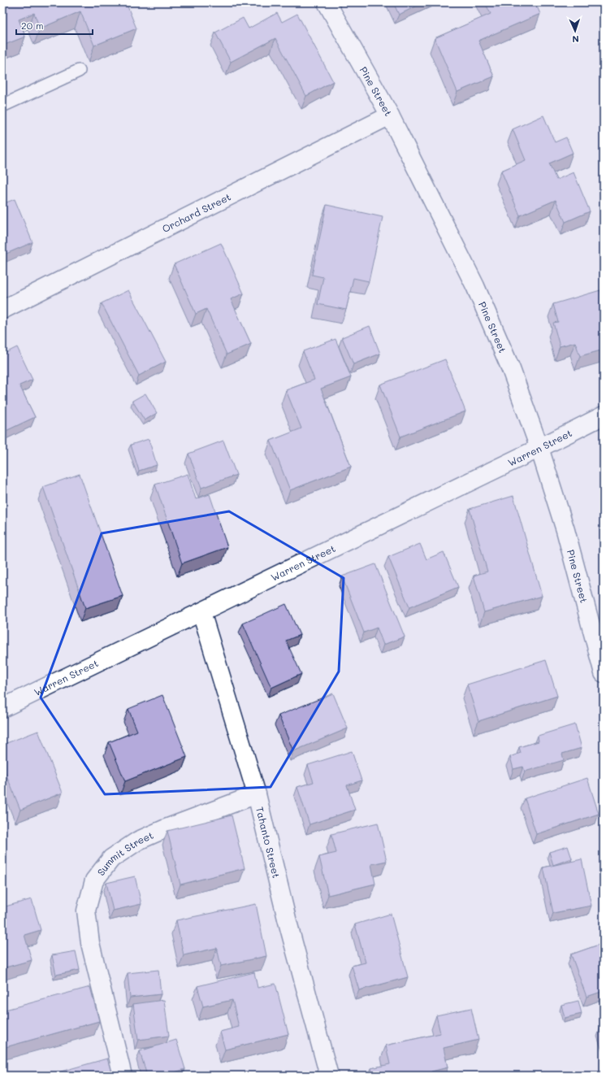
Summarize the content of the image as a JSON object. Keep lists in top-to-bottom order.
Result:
{
  "streets": {
    "street": [
      "Pine Street",
      "Orchard Street",
      "Warren Street",
      "Tahanto Street",
      "Summit Street"
    ]
  },
  "crossings": [
    ["Pine Street", "Orchard Street"],
    ["Pine Street", "Warren Street"],
    ["Warren Street", "Tahanto Street"],
    ["Tahanto Street", "Summit Street"]
  ],
  "scale_bar": "20 m",
  "north": "bottom"
}
